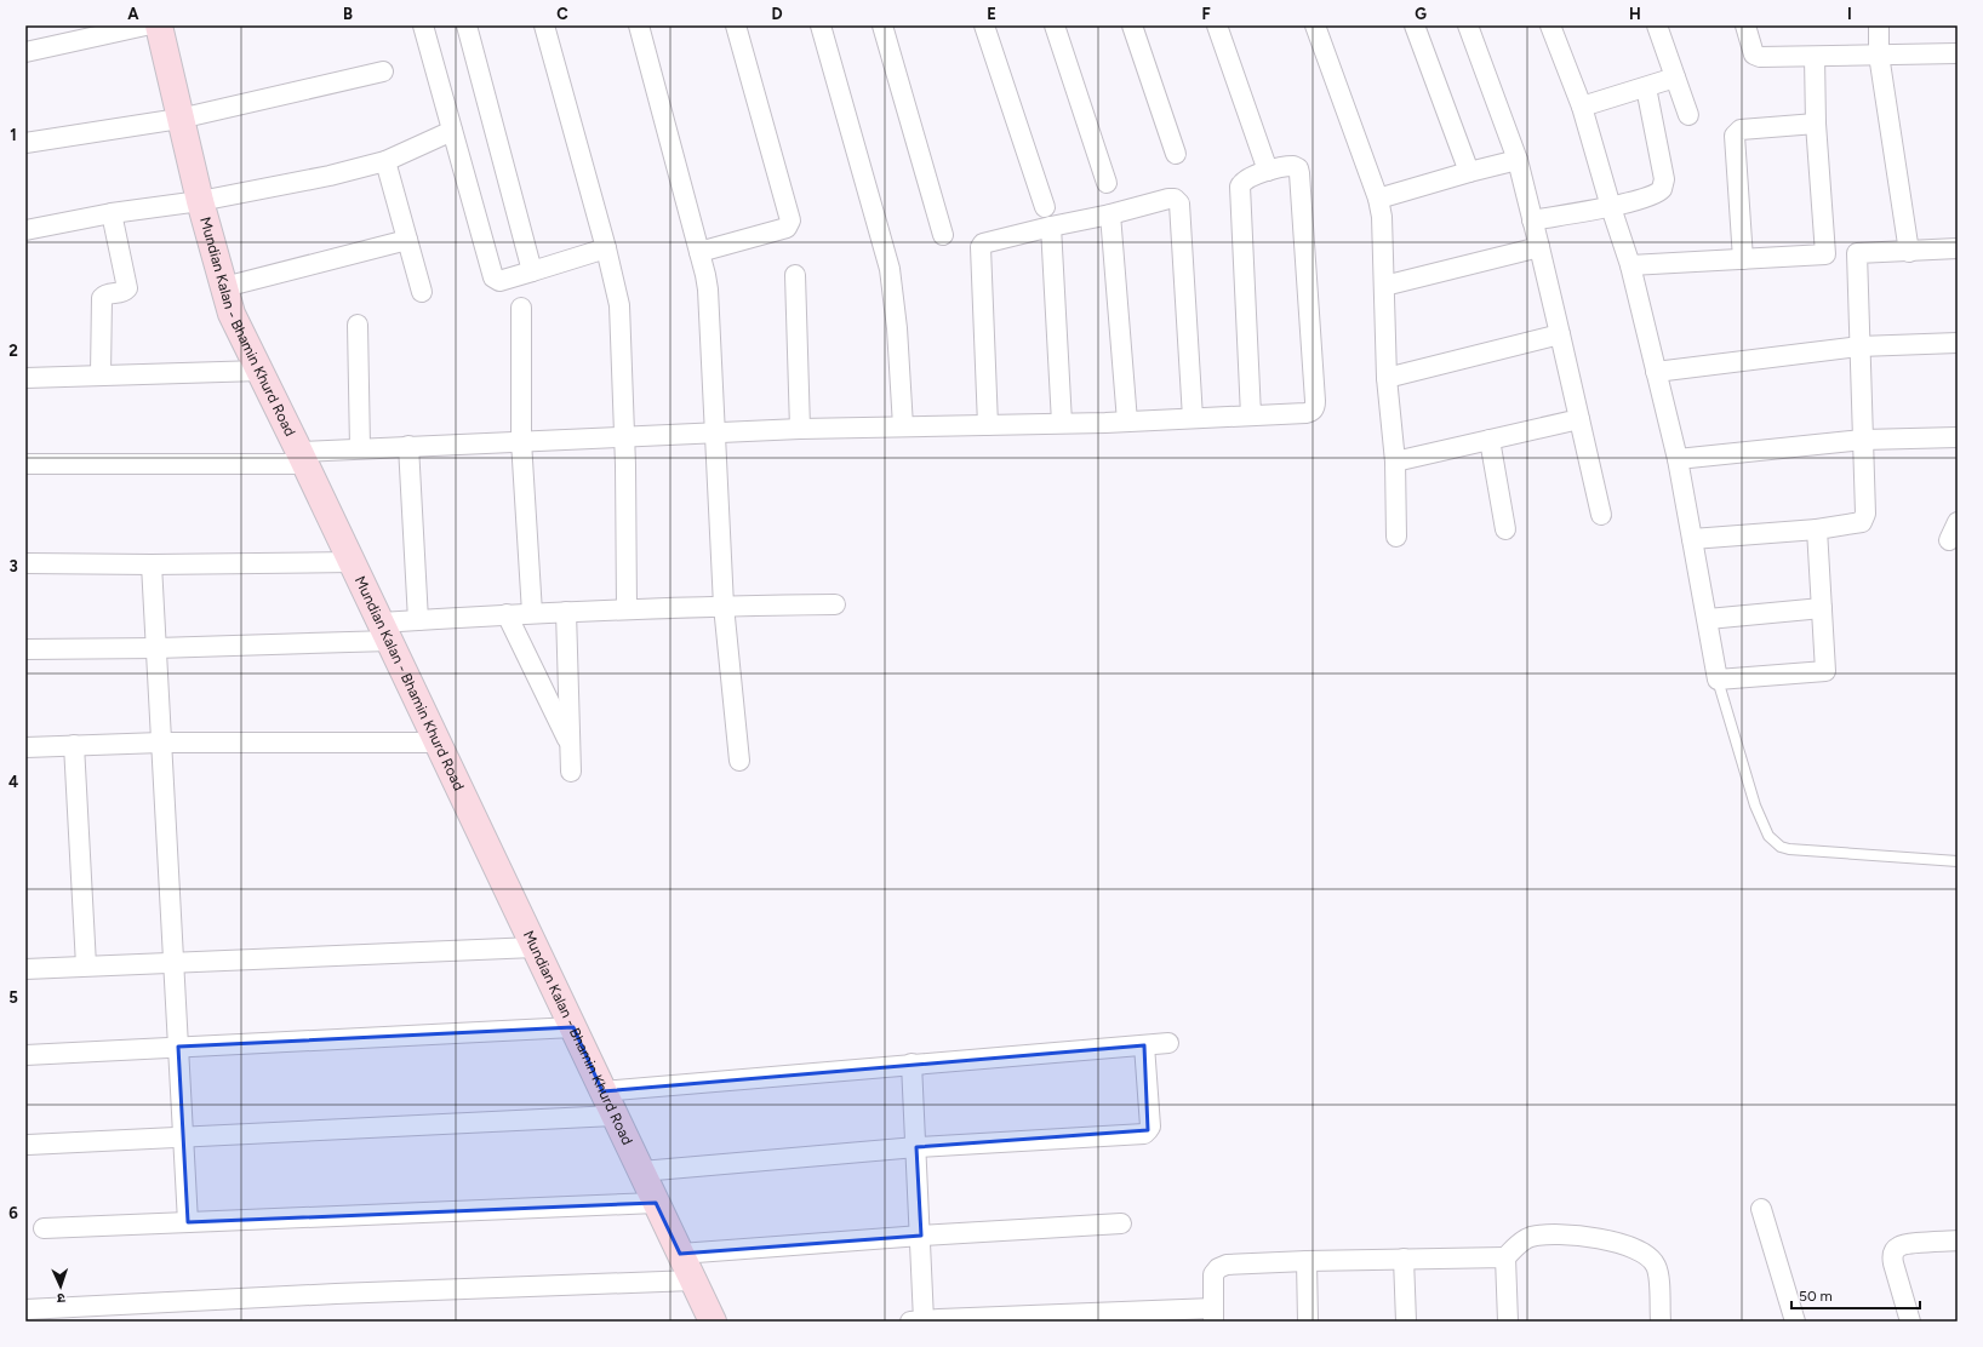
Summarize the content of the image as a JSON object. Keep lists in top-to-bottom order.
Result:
{
  "streets": {
    "street": ["Mundian Kalan - Bhamin Khurd Road"]
  },
  "scale_bar": "50 m",
  "north": "bottom",
  "grid": {
    "columns": [
      "A",
      "B",
      "C",
      "D",
      "E",
      "F",
      "G",
      "H",
      "I"
    ],
    "rows": [
      "1",
      "2",
      "3",
      "4",
      "5",
      "6"
    ]
  }
}
